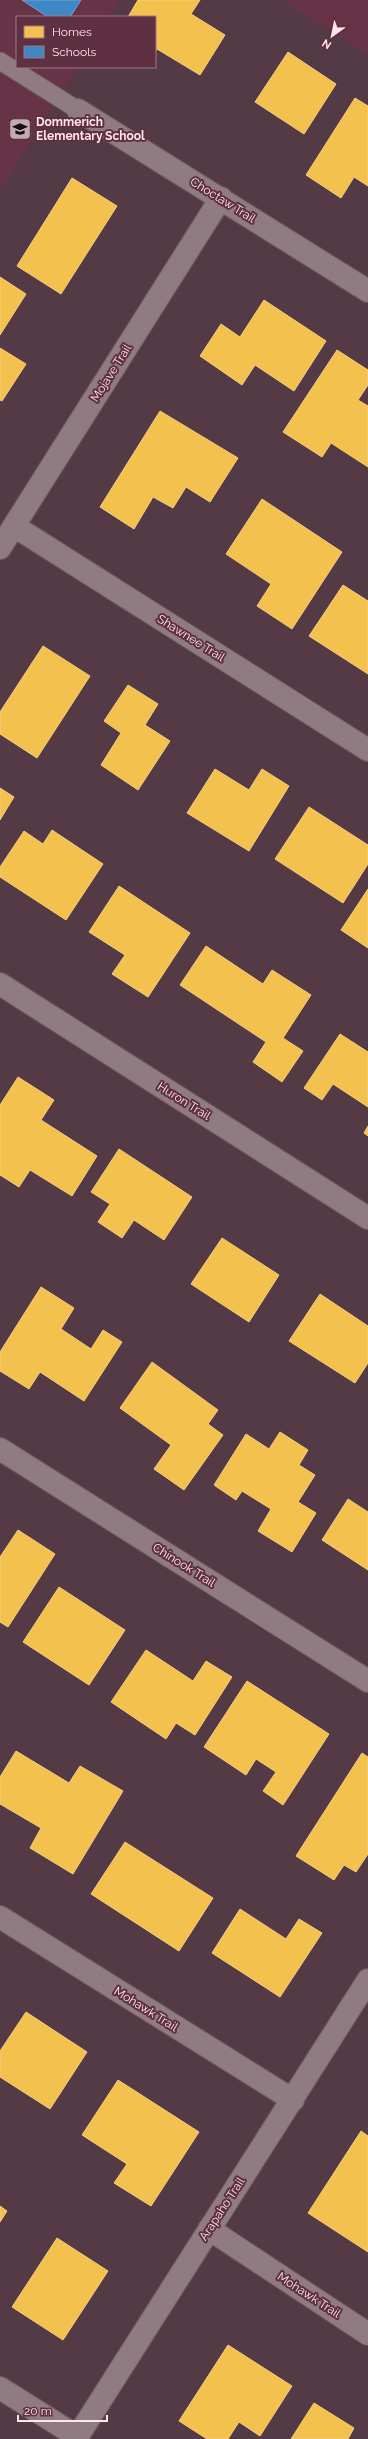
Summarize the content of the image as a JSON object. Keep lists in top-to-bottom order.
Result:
{
  "streets": {
    "street": [
      "Choctaw Trail",
      "Mojave Trail",
      "Shawnee Trail",
      "Huron Trail",
      "Chinook Trail",
      "Mohawk Trail",
      "Arapaho Trail"
    ]
  },
  "crossings": [
    ["Choctaw Trail", "Mojave Trail"],
    ["Mojave Trail", "Shawnee Trail"],
    ["Mohawk Trail", "Arapaho Trail"]
  ],
  "places": {
    "school or university": ["Dommerich Elementary School"]
  },
  "legend": ["Homes", "Schools"],
  "scale_bar": "20 m",
  "north": "bottom left"
}
